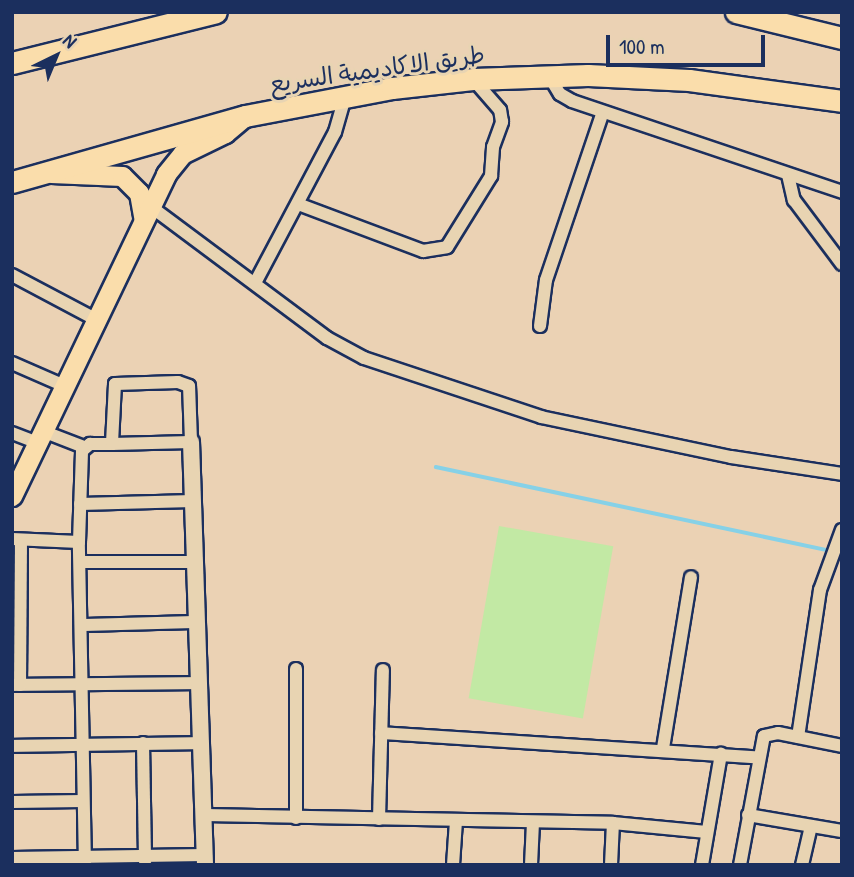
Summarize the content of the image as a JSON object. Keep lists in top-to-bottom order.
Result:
{
  "streets": {
    "highway": ["طريق الاكاديمية السريع"]
  },
  "scale_bar": "100 m",
  "north": "top right"
}
